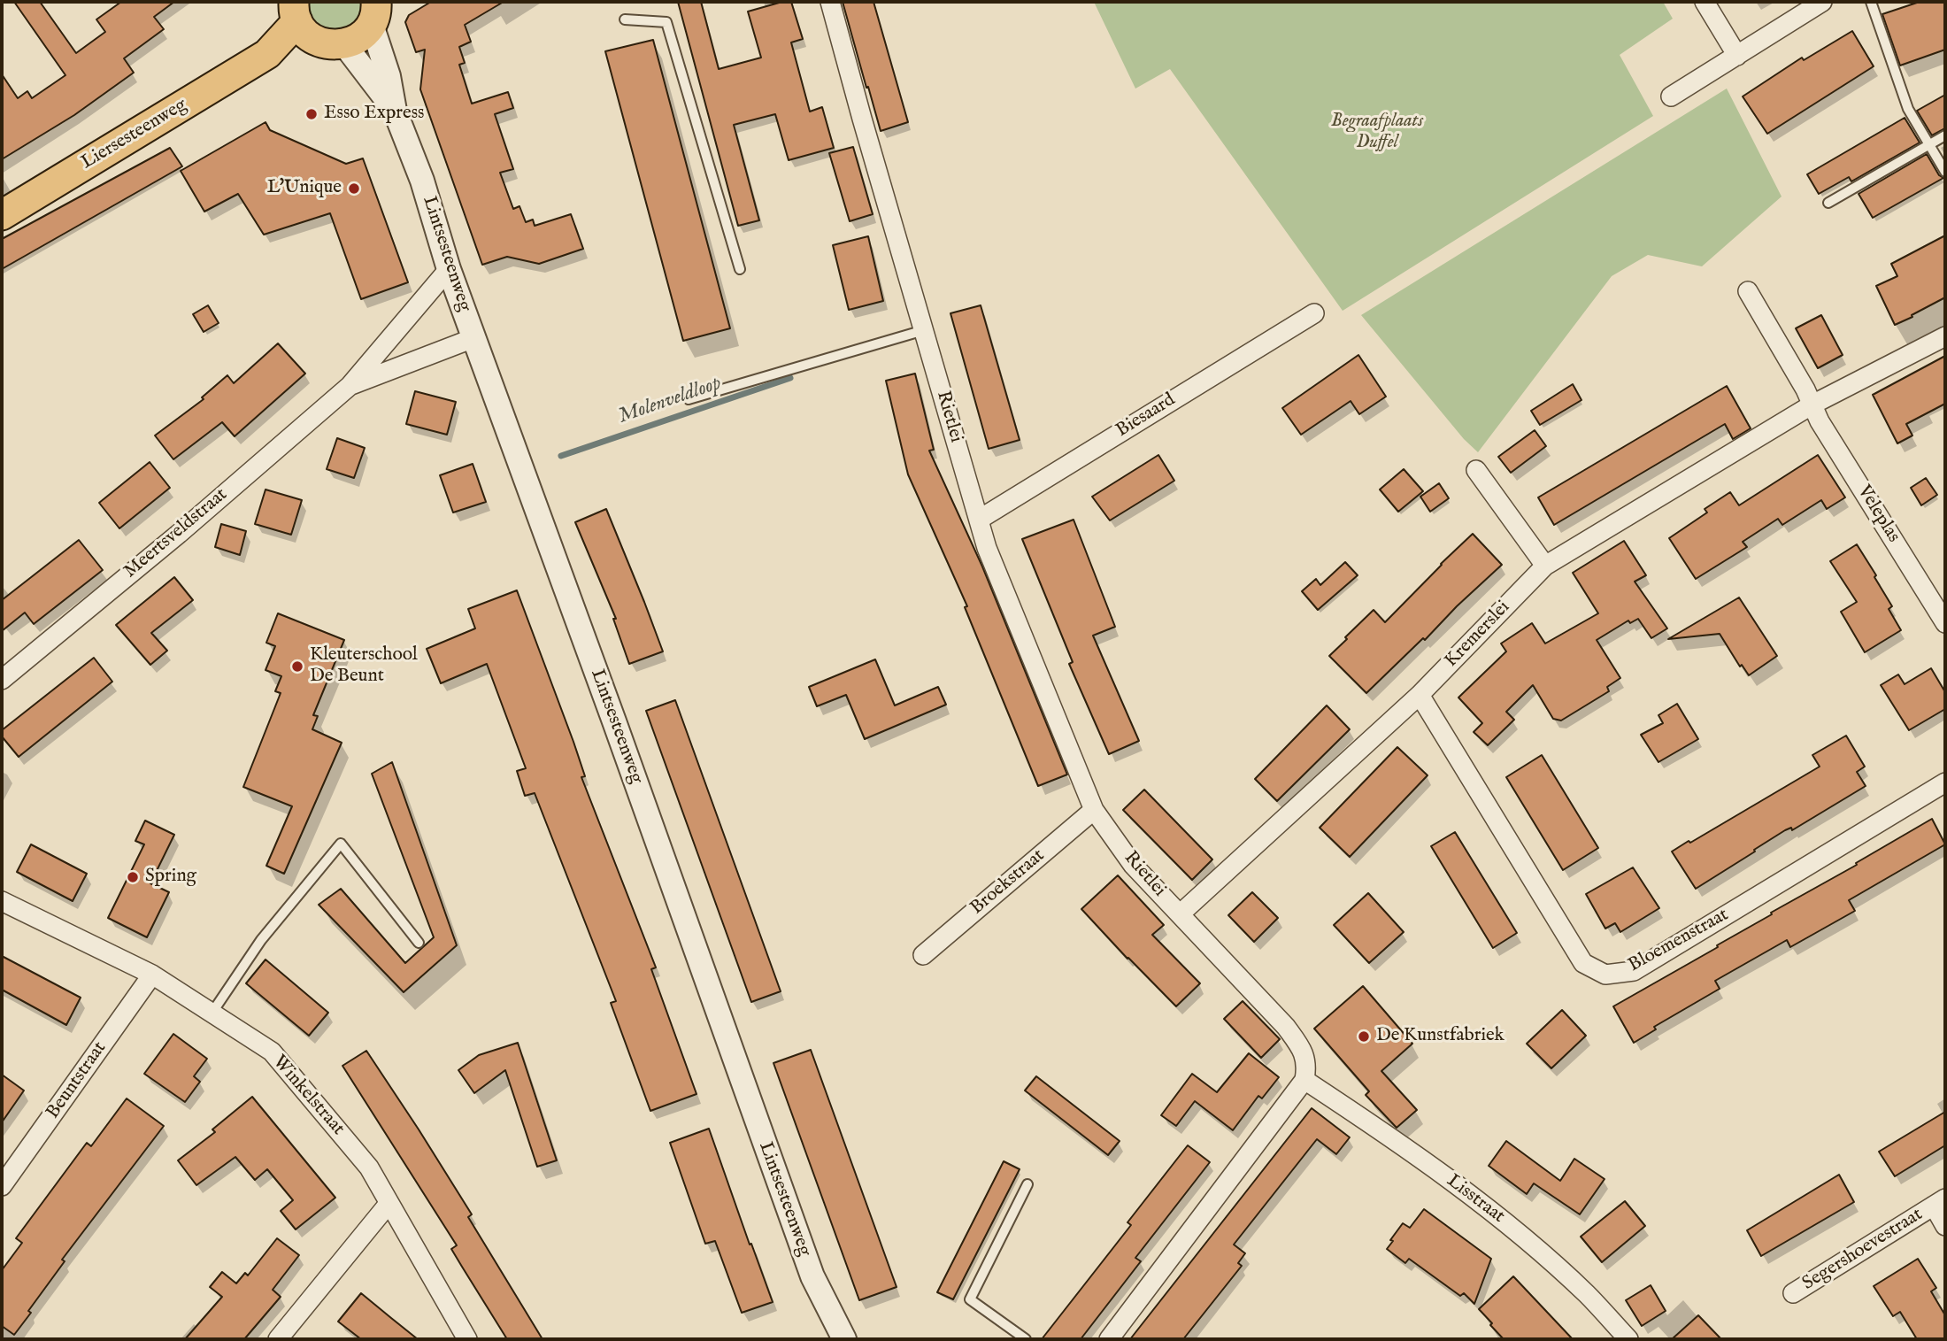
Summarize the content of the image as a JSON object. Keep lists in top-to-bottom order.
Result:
{
  "streets": {
    "main road": ["Liersesteenweg"],
    "street": [
      "Lintsesteenweg",
      "Biesaard",
      "Rietlei",
      "Veleplas",
      "Meertsveldstraat",
      "Kremerslei",
      "Broekstraat",
      "Bloemenstraat",
      "Beuntstraat",
      "Winkelstraat",
      "Lisstraat",
      "Segershoevestraat"
    ]
  },
  "crossings": [
    ["Lintsesteenweg", "Meertsveldstraat"],
    ["Biesaard", "Rietlei"],
    ["Rietlei", "Kremerslei"],
    ["Rietlei", "Broekstraat"],
    ["Rietlei", "Lisstraat"],
    ["Veleplas", "Kremerslei"],
    ["Kremerslei", "Bloemenstraat"],
    ["Beuntstraat", "Winkelstraat"]
  ],
  "water": ["Molenveldloop"],
  "parks": ["Begraafplaats Duffel"],
  "places": [
    "Esso Express",
    "L'Unique",
    "Kleuterschool De Beunt",
    "Spring",
    "De Kunstfabriek"
  ]
}
